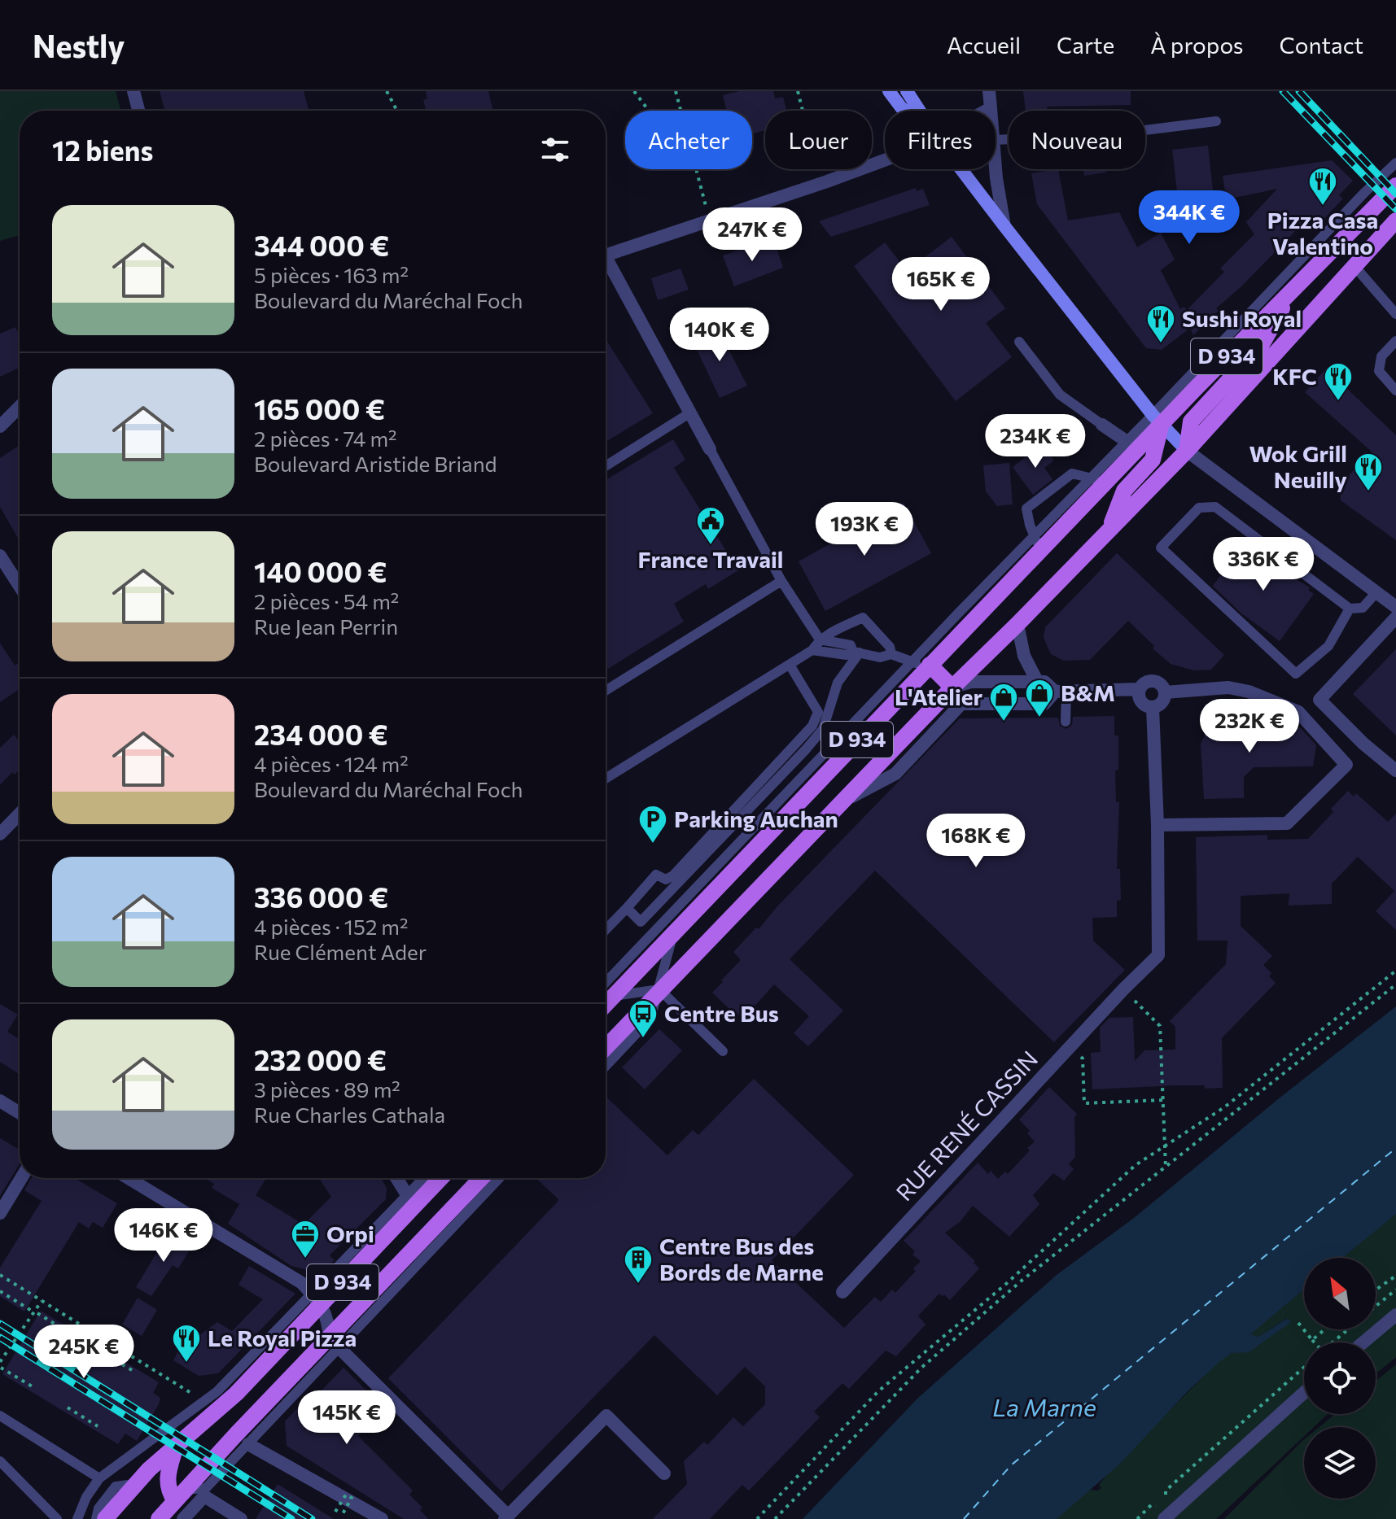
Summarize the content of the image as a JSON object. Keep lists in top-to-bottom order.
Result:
{
  "streets": {
    "main road": ["D 934"],
    "street": ["RUE RENÉ CASSIN"]
  },
  "water": ["La Marne"],
  "places": {
    "restaurant": [
      "Pizza Casa Valentino",
      "Sushi Royal",
      "KFC",
      "Wok Grill Neuilly",
      "Le Royal Pizza"
    ],
    "public building": ["France Travail"],
    "shop": ["B&M", "L'Atelier"],
    "parking": ["Parking Auchan"],
    "bus stop": ["Centre Bus"],
    "office": ["Orpi"],
    "building": ["Centre Bus des Bords de Marne"]
  },
  "north": "top left",
  "page": {
    "header": "Nestly",
    "nav": [
      "Accueil",
      "Carte",
      "À propos",
      "Contact"
    ],
    "chip": [
      "Acheter",
      "Louer",
      "Filtres",
      "Nouveau"
    ],
    "heading": "12 biens",
    "list": [
      {
        "name": "344 000 €",
        "note": "5 pièces · 163 m² · Boulevard du Maréchal Foch"
      },
      {
        "name": "165 000 €",
        "note": "2 pièces · 74 m² · Boulevard Aristide Briand"
      },
      {
        "name": "140 000 €",
        "note": "2 pièces · 54 m² · Rue Jean Perrin"
      },
      {
        "name": "234 000 €",
        "note": "4 pièces · 124 m² · Boulevard du Maréchal Foch"
      },
      {
        "name": "336 000 €",
        "note": "4 pièces · 152 m² · Rue Clément Ader"
      },
      {
        "name": "232 000 €",
        "note": "3 pièces · 89 m² · Rue Charles Cathala"
      }
    ],
    "price": [
      "344K €",
      "247K €",
      "165K €",
      "140K €",
      "234K €",
      "193K €",
      "336K €",
      "232K €",
      "168K €",
      "146K €",
      "245K €",
      "145K €"
    ]
  }
}
